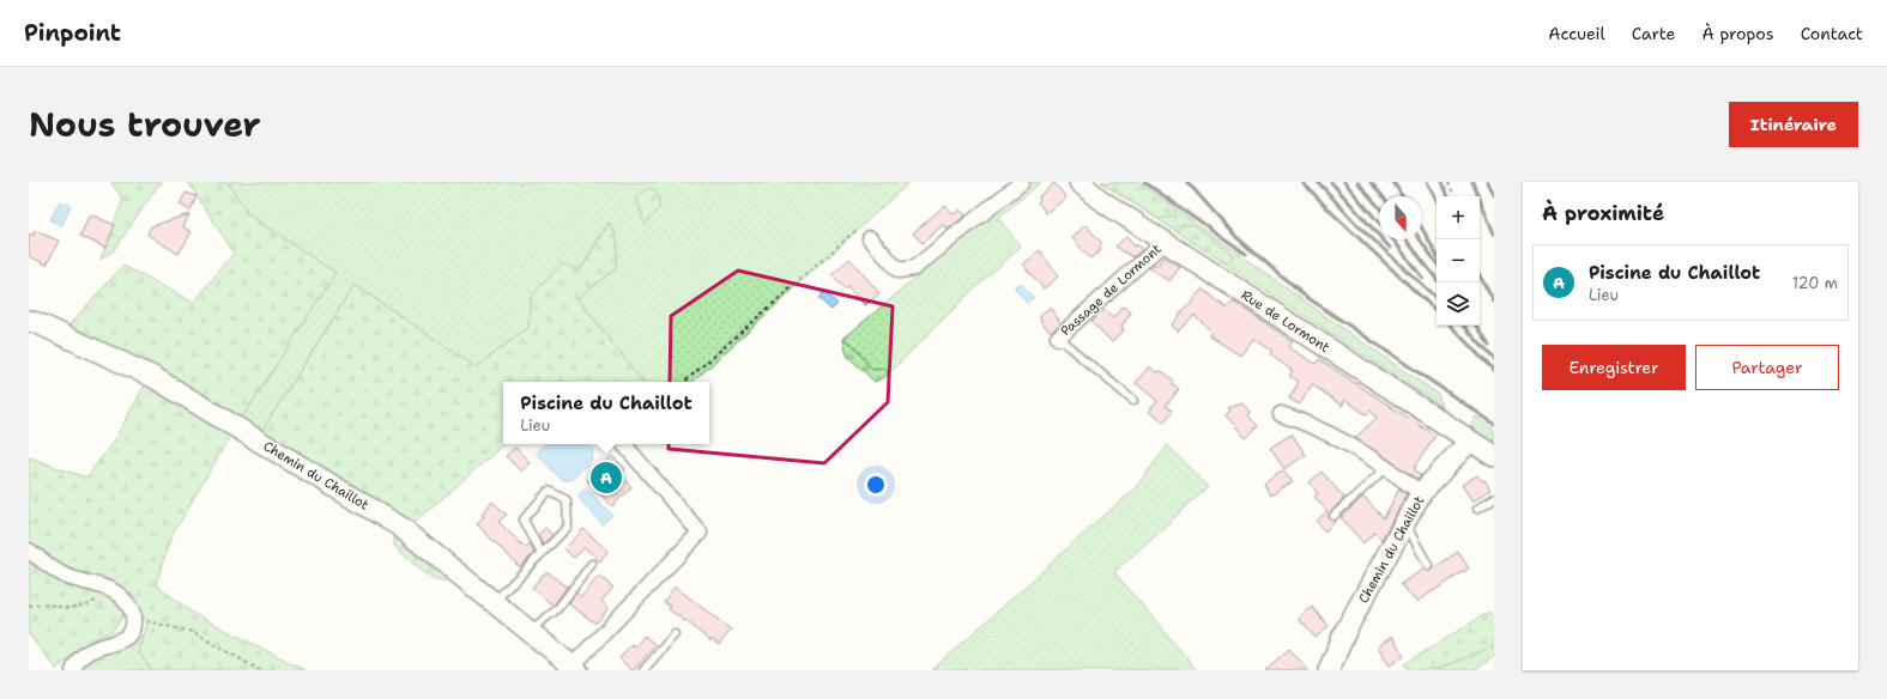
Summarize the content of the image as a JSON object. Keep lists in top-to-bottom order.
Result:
{
  "streets": {
    "street": ["Passage de Lormont", "Rue de Lormont", "Chemin du Chaillot"]
  },
  "crossings": [
    ["Passage de Lormont", "Rue de Lormont"],
    ["Rue de Lormont", "Chemin du Chaillot"]
  ],
  "north": "bottom",
  "page": {
    "header": "Pinpoint",
    "nav": [
      "Accueil",
      "Carte",
      "À propos",
      "Contact"
    ],
    "title": "Nous trouver",
    "buttons": [
      "Itinéraire",
      ["Enregistrer", "Partager"]
    ],
    "heading": "À proximité",
    "map_buttons": ["+", "−"],
    "list": [
      {
        "mark": "A",
        "name": "Piscine du Chaillot",
        "note": "Lieu",
        "value": "120 m"
      }
    ],
    "popup": ["Piscine du Chaillot", "Lieu"],
    "pins": "A"
  }
}
